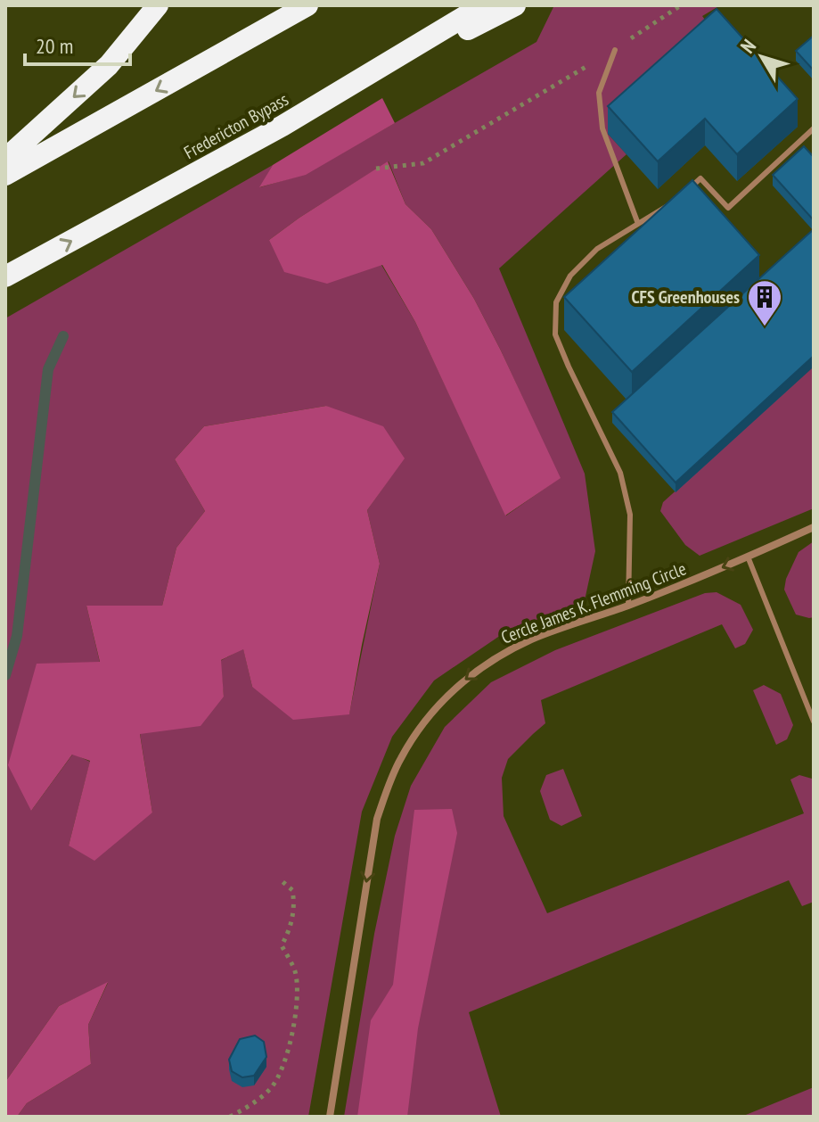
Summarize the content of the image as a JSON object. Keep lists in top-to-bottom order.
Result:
{
  "streets": {
    "highway": ["Fredericton Bypass"],
    "street": ["Cercle James K. Flemming Circle"]
  },
  "one_way": ["Cercle James K. Flemming Circle"],
  "places": {
    "building": ["CFS Greenhouses"]
  },
  "scale_bar": "20 m",
  "north": "top left"
}
